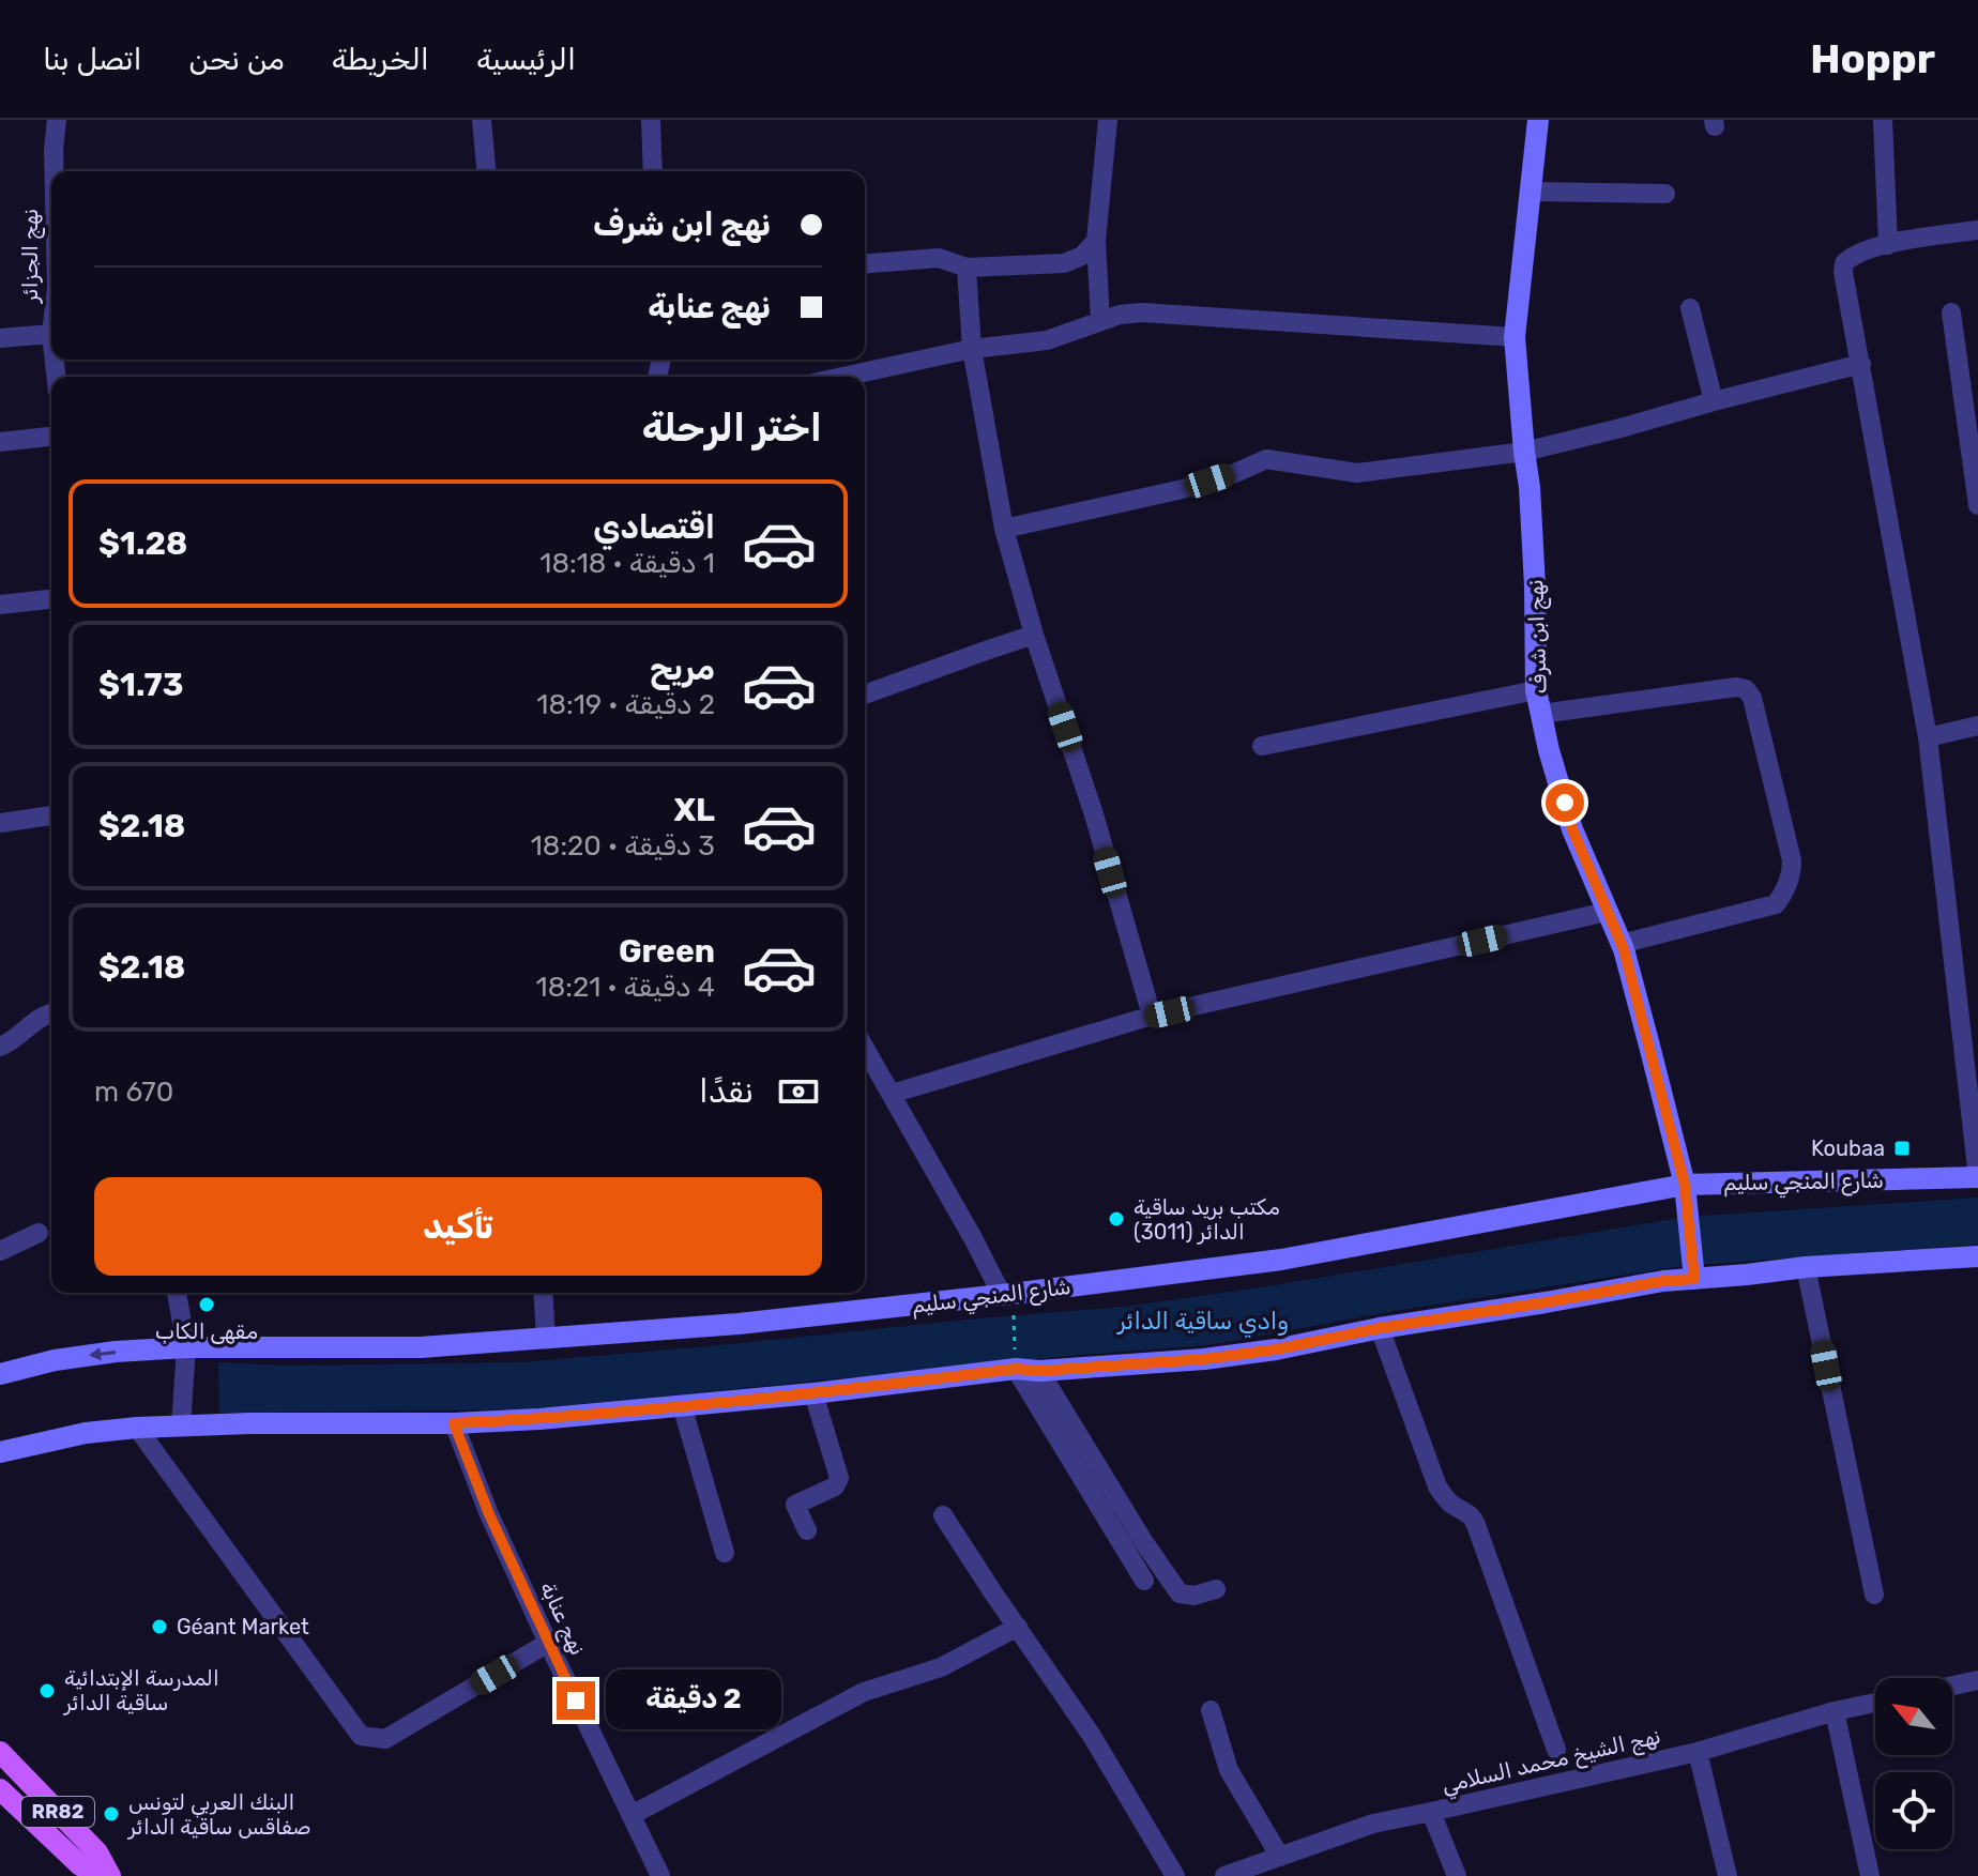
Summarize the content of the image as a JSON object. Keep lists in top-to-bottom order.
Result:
{
  "streets": {
    "main road": ["نهج ابن شرف", "شارع المنجي سليم", "RR82"],
    "street": ["نهج الجزائر", "نهج عنابة", "نهج الشيخ محمد السلامي"]
  },
  "crossings": [
    ["نهج ابن شرف", "شارع المنجي سليم"]
  ],
  "water": ["وادي ساقية الدائر"],
  "places": {
    "transit": ["Koubaa"],
    "other": [
      "مكتب بريد ساقية الدائر (3011)",
      "مقهى الكاب",
      "Géant Market",
      "المدرسة الإبتدائية ساقية الدائر",
      "البنك العربي لتونس صفاقس ساقية الدائر"
    ]
  },
  "north": "top left",
  "page": {
    "header": "Hoppr",
    "nav": [
      "الرئيسية",
      "الخريطة",
      "من نحن",
      "اتصل بنا"
    ],
    "banner": ["نهج ابن شرف", "نهج عنابة"],
    "heading": "اختر الرحلة",
    "list": [
      {
        "name": "اقتصادي",
        "note": "1 دقيقة · 18:18",
        "value": "$1.28"
      },
      {
        "name": "مريح",
        "note": "2 دقيقة · 18:19",
        "value": "$1.73"
      },
      {
        "name": "XL",
        "note": "3 دقيقة · 18:20",
        "value": "$2.18"
      },
      {
        "name": "Green",
        "note": "4 دقيقة · 18:21",
        "value": "$2.18"
      }
    ],
    "pay": ["نقدًا", "670 m"],
    "buttons": "تأكيد",
    "bubble": "2 دقيقة"
  }
}
